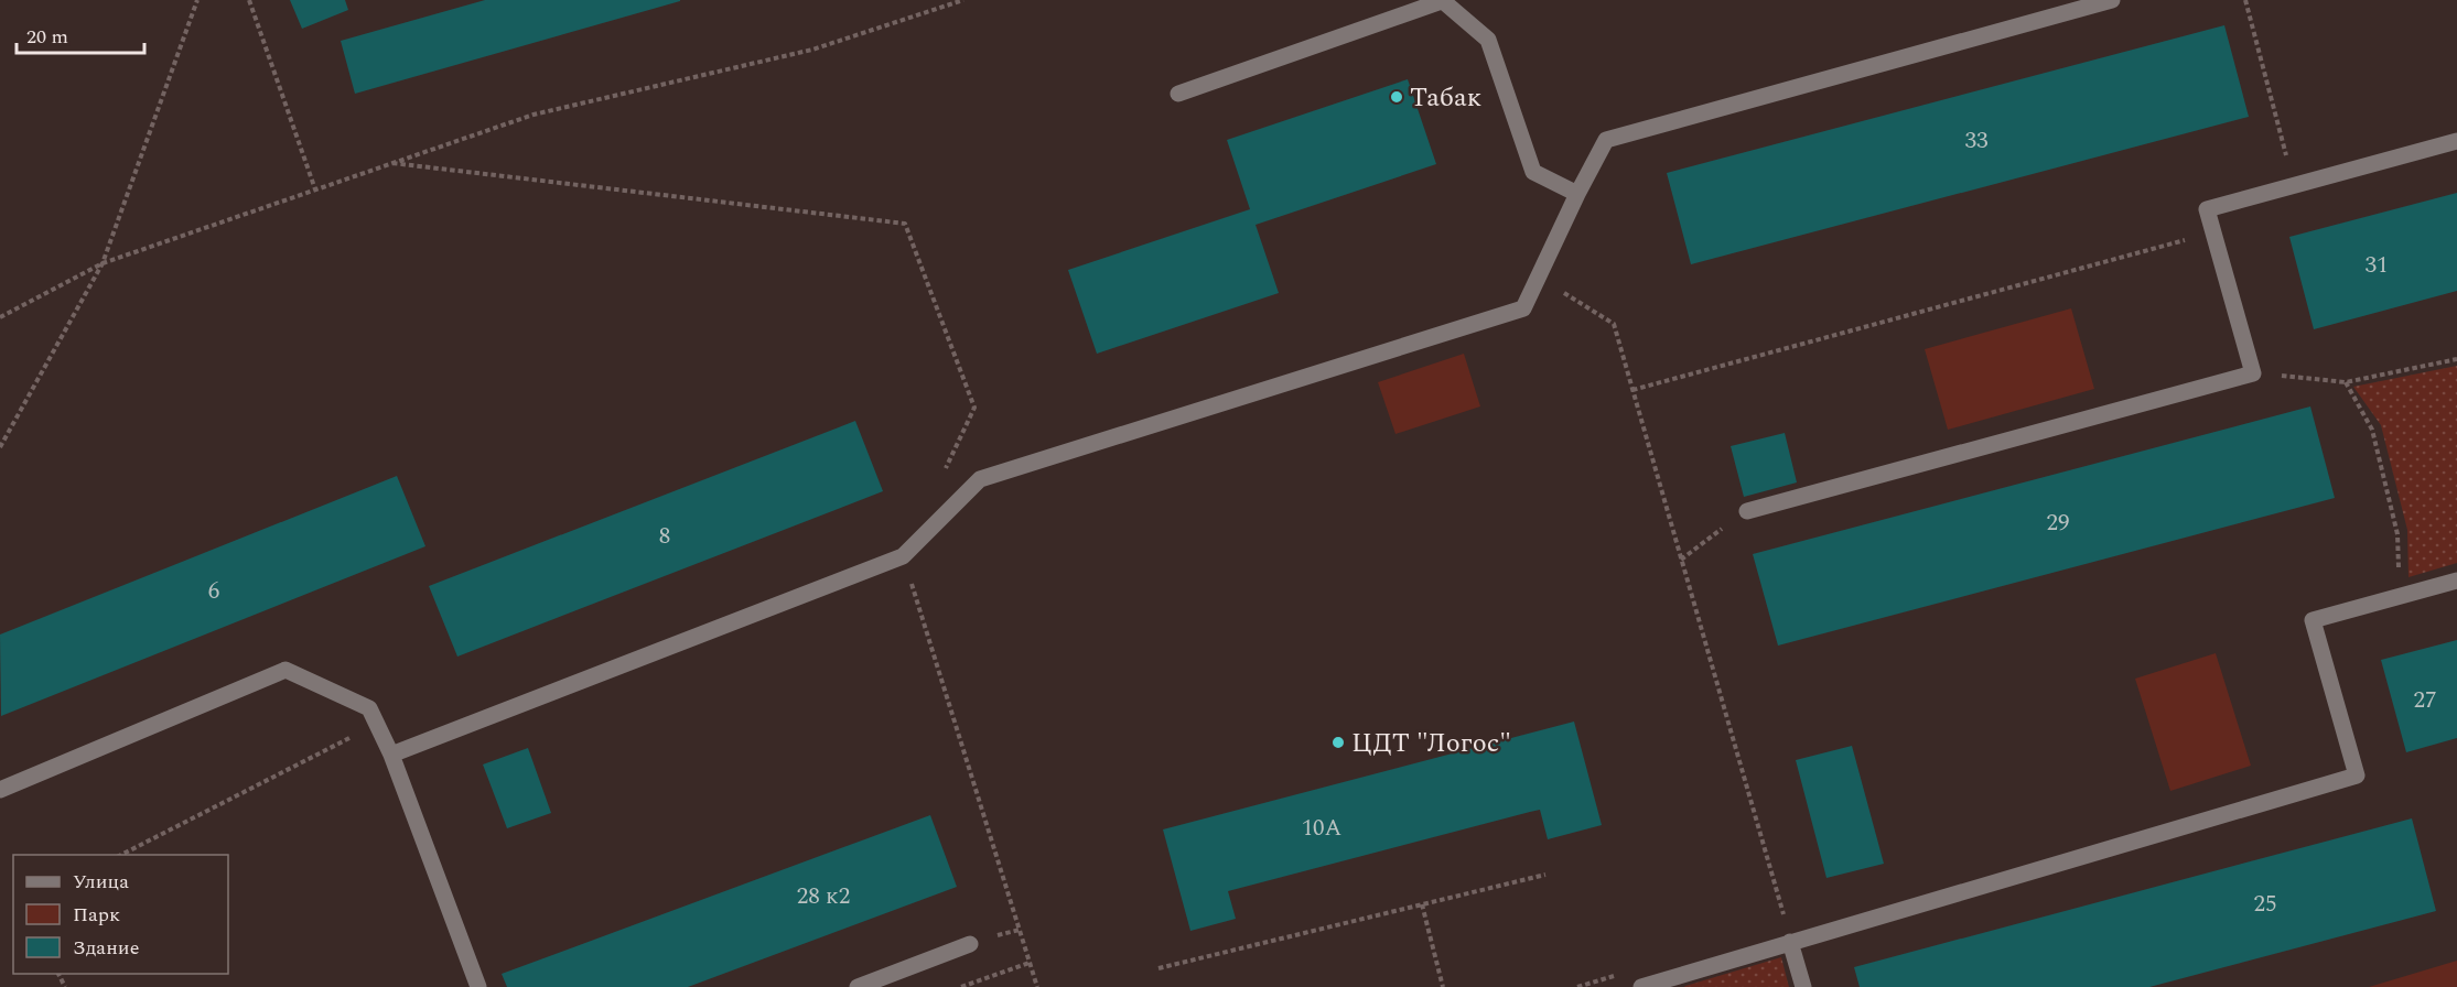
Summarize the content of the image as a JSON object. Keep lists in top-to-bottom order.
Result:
{
  "places": ["Табак", "ЦДТ \"Логос\""],
  "house_numbers": [
    "33",
    "31",
    "29",
    "8",
    "6",
    "27",
    "10А",
    "28 к2",
    "25"
  ],
  "legend": ["Улица", "Парк", "Здание"],
  "scale_bar": "20 m"
}
